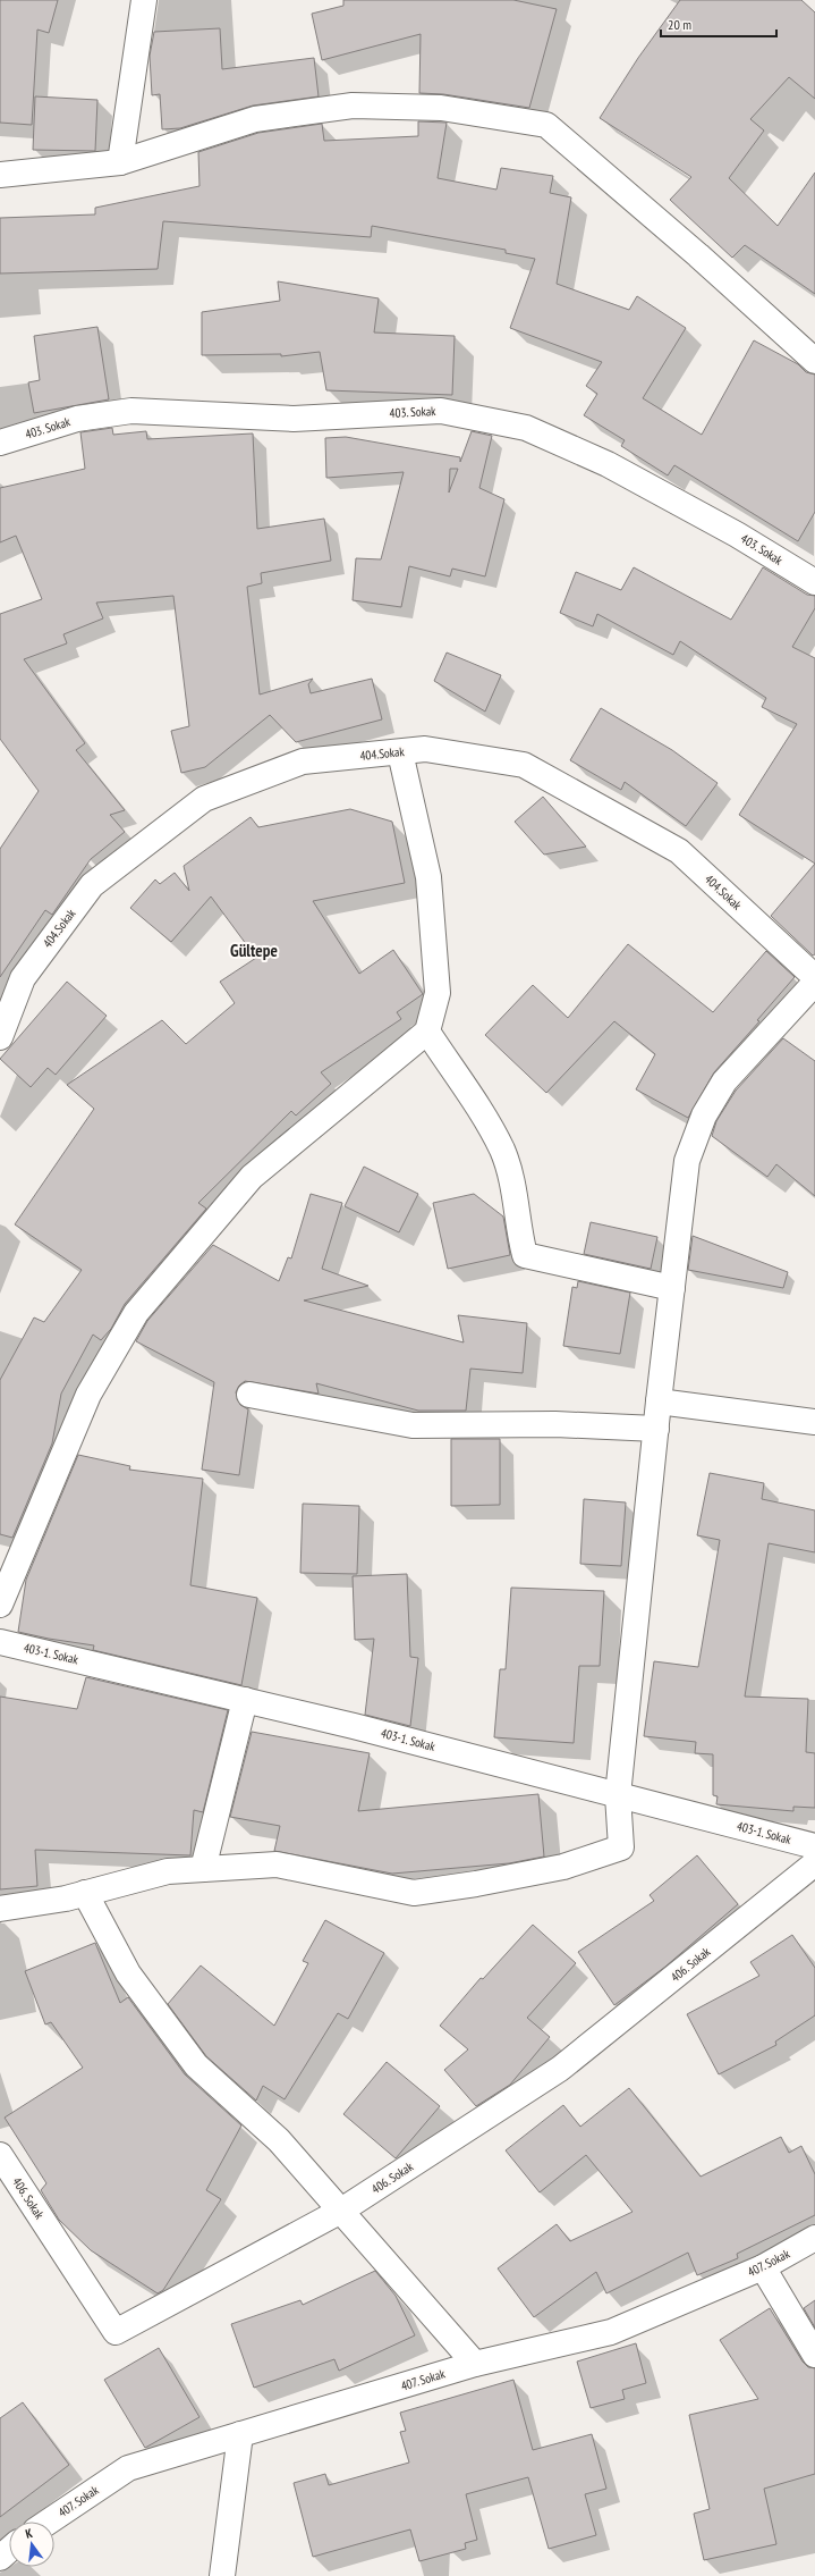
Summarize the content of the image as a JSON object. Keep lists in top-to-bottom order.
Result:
{
  "streets": {
    "street": [
      "403. Sokak",
      "404.Sokak",
      "403-1. Sokak",
      "406. Sokak",
      "407. Sokak"
    ]
  },
  "districts": ["Gültepe"],
  "scale_bar": "20 m",
  "north": "top"
}
